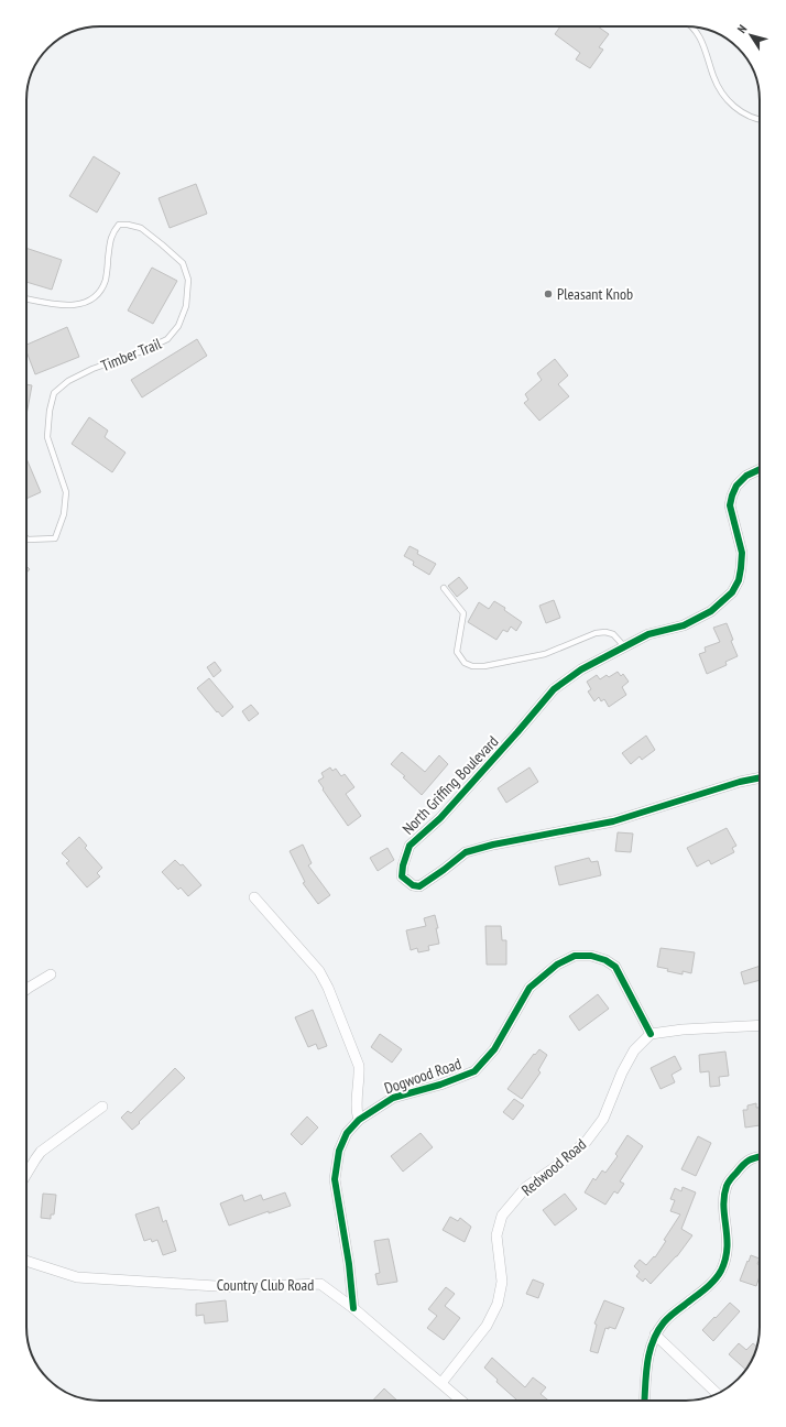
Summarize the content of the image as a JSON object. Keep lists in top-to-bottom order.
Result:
{
  "streets": {
    "street": [
      "North Griffing Boulevard",
      "Dogwood Road",
      "Redwood Road",
      "Country Club Road"
    ],
    "lane": ["Timber Trail"]
  },
  "crossings": [
    ["Dogwood Road", "Redwood Road"],
    ["Dogwood Road", "Country Club Road"],
    ["Redwood Road", "Country Club Road"]
  ],
  "places": ["Pleasant Knob"],
  "north": "top left"
}
